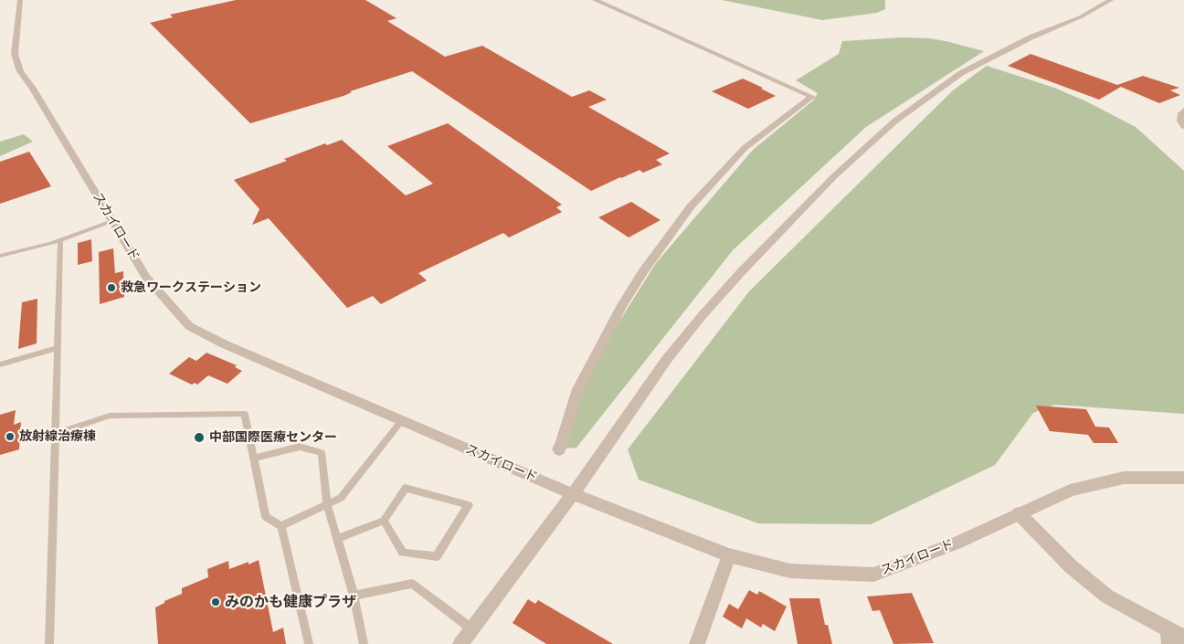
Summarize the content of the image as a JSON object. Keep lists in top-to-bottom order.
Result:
{
  "streets": {
    "street": ["スカイロード"]
  },
  "places": [
    "救急ワークステーション",
    "放射線治療棟",
    "中部国際医療センター",
    "みのかも健康プラザ"
  ]
}
